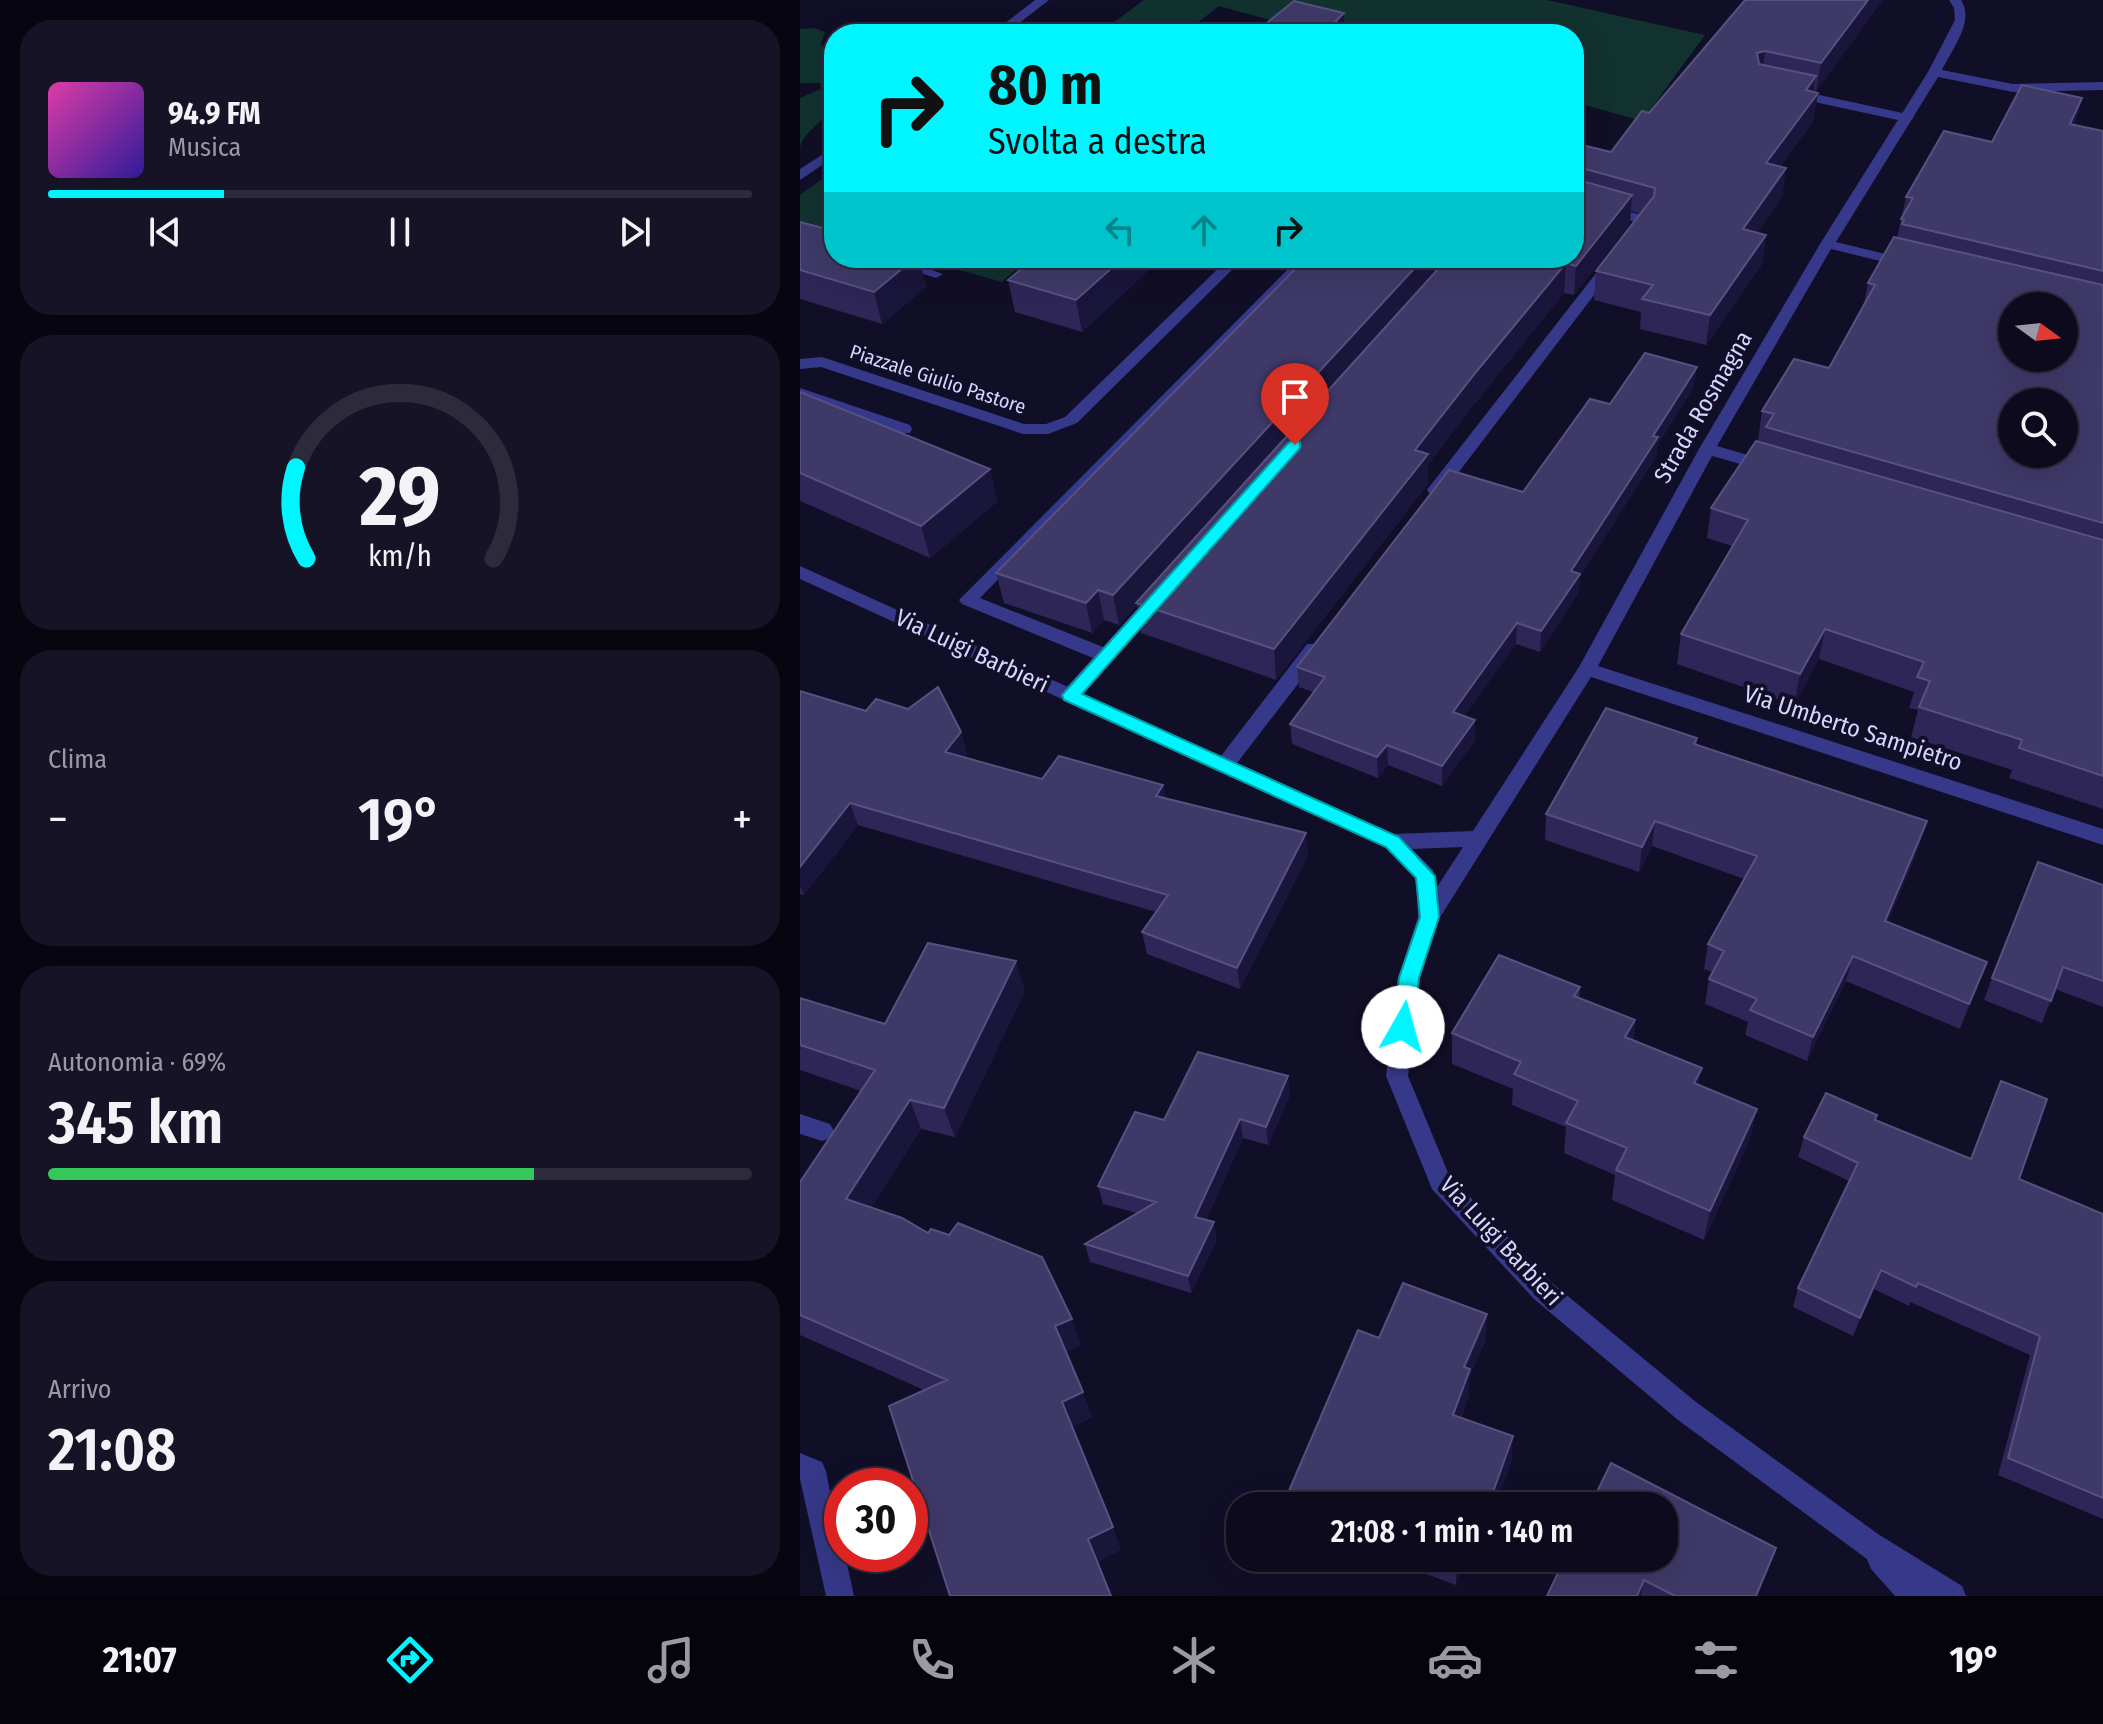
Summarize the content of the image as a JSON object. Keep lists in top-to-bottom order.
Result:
{
  "streets": {
    "street": [
      "Piazzale Giulio Pastore",
      "Strada Rosmagna",
      "Via Luigi Barbieri",
      "Via Umberto Sampietro"
    ]
  },
  "crossings": [
    ["Strada Rosmagna", "Via Luigi Barbieri"],
    ["Strada Rosmagna", "Via Umberto Sampietro"]
  ],
  "north": "right",
  "page": {
    "turn": ["80 m", "Svolta a destra"],
    "song": ["94.9 FM", "Musica"],
    "tile": [
      "Clima",
      ["Autonomia · 69%", "345 km"],
      ["Arrivo", "21:08"]
    ],
    "heat": ["−", "19°", "+"],
    "limit": "30",
    "trip": "21:08 · 1 min · 140 m",
    "tabs": ["21:07", "19°"],
    "gauge": ["29", "km/h"]
  }
}
